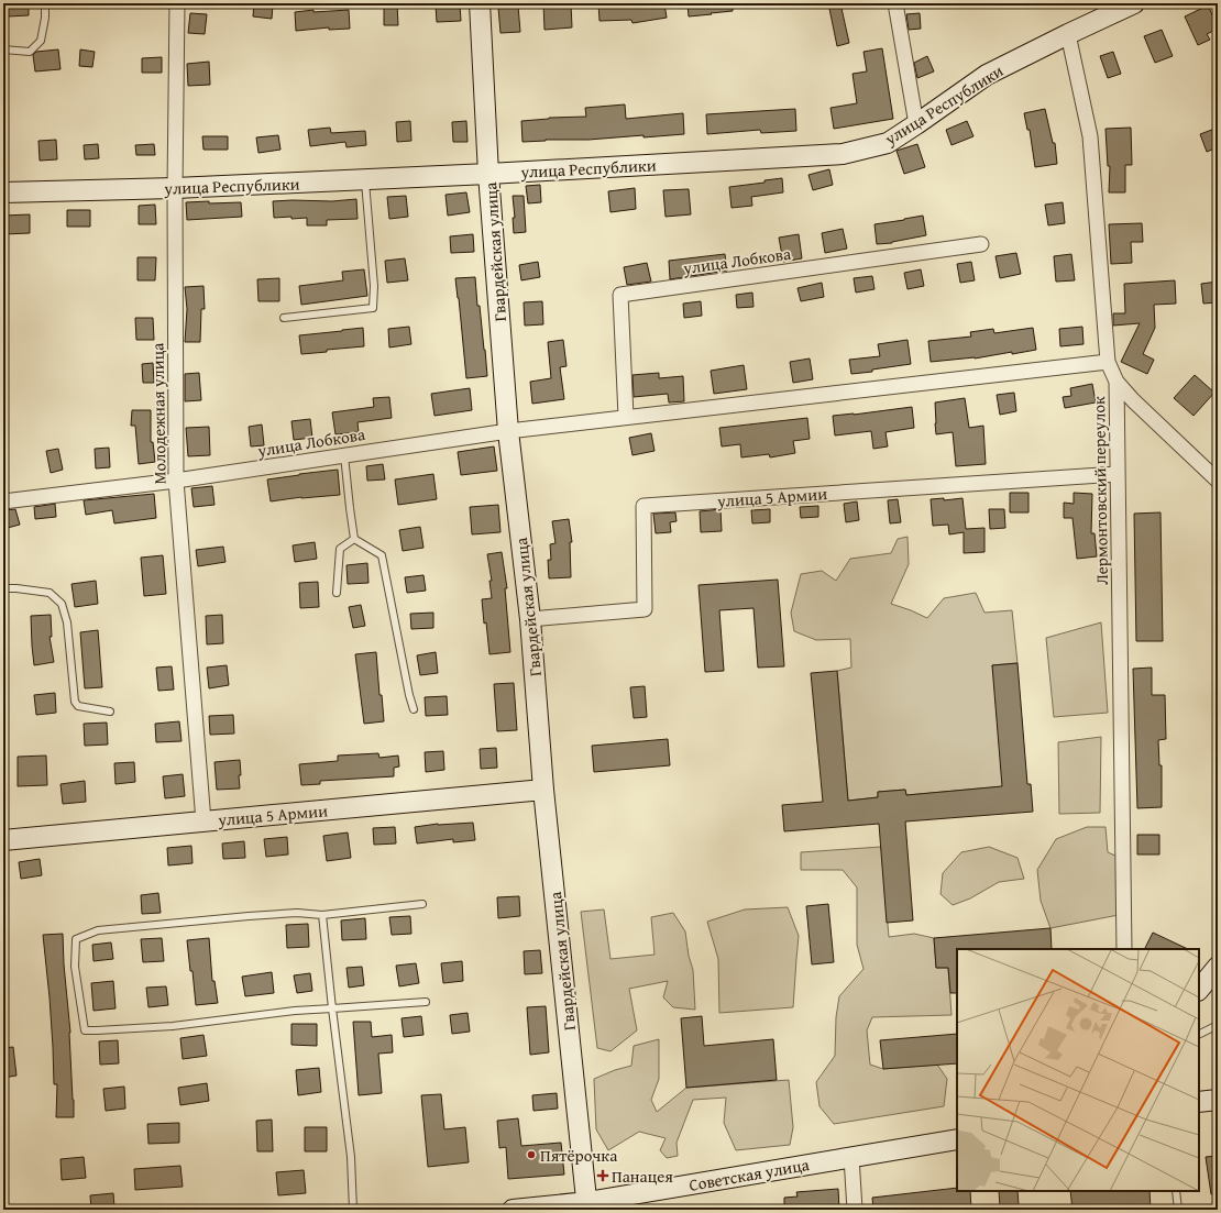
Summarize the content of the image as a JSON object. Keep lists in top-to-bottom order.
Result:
{
  "streets": {
    "main road": [
      "улица Республики",
      "Гвардейская улица",
      "улица 5 Армии",
      "Советская улица"
    ],
    "street": ["улица Лобкова", "Молодежная улица", "Лермонтовский переулок"]
  },
  "crossings": [
    ["улица Республики", "Гвардейская улица"],
    ["улица Республики", "Молодежная улица"],
    ["улица Республики", "Лермонтовский переулок"],
    ["Гвардейская улица", "улица Лобкова"],
    ["Гвардейская улица", "улица 5 Армии"],
    ["Гвардейская улица", "Советская улица"],
    ["улица Лобкова", "Молодежная улица"],
    ["улица Лобкова", "Лермонтовский переулок"],
    ["Молодежная улица", "улица 5 Армии"],
    ["Лермонтовский переулок", "улица 5 Армии"]
  ],
  "places": {
    "other": ["Пятёрочка"],
    "health": ["Панацея"]
  }
}
